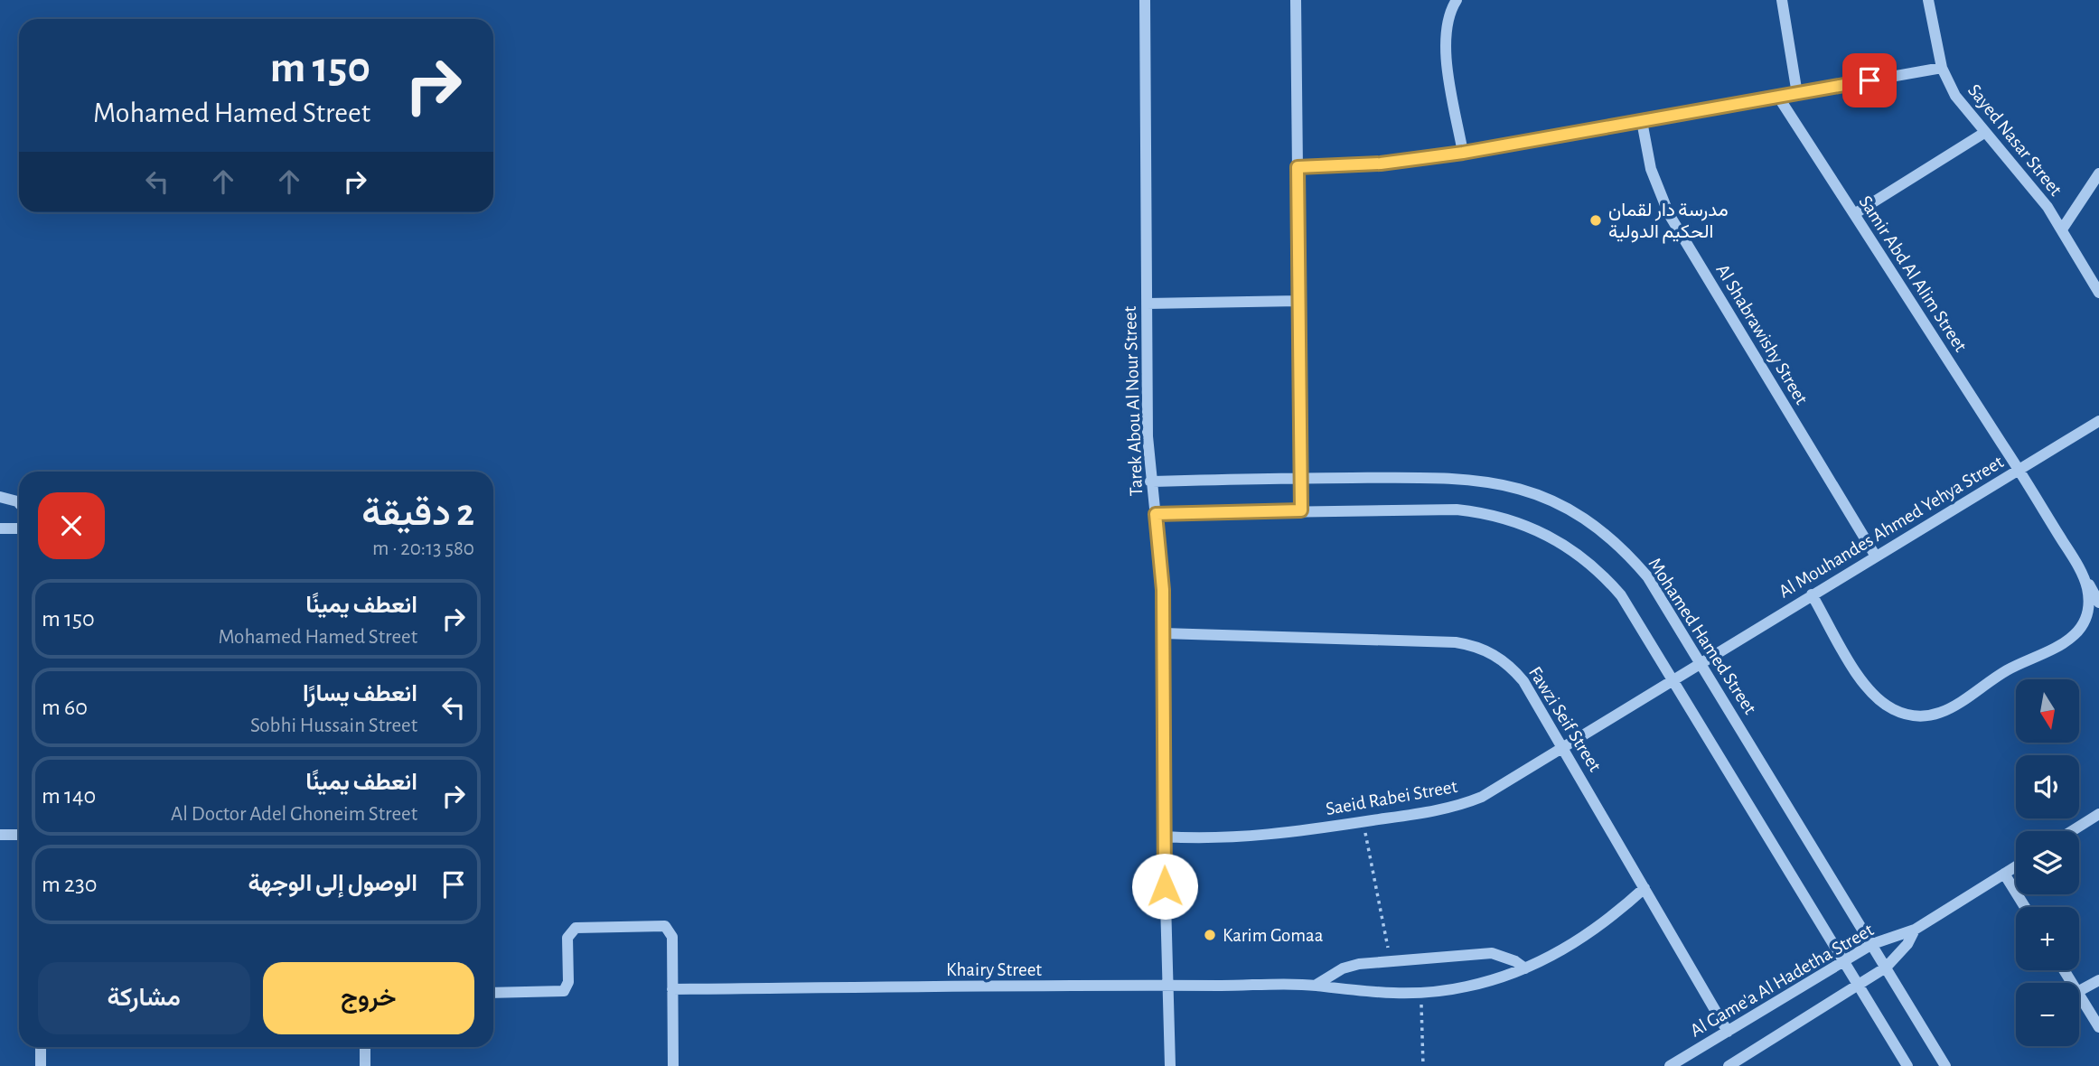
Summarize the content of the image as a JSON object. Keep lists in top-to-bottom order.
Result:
{
  "streets": {
    "street": [
      "Sayed Nasar Street",
      "Samir Abd Al Alim Street",
      "Al Shabrawishy Street",
      "Tarek Abou Al Nour Street",
      "Al Mouhandes Ahmed Yehya Street",
      "Mohamed Hamed Street",
      "Fawzi Seif Street",
      "Saeid Rabei Street",
      "Khairy Street",
      "Al Game'a Al Hadetha Street"
    ]
  },
  "crossings": [
    ["Samir Abd Al Alim Street", "Al Mouhandes Ahmed Yehya Street"],
    ["Al Shabrawishy Street", "Al Mouhandes Ahmed Yehya Street"],
    ["Tarek Abou Al Nour Street", "Mohamed Hamed Street"],
    ["Tarek Abou Al Nour Street", "Fawzi Seif Street"],
    ["Tarek Abou Al Nour Street", "Saeid Rabei Street"],
    ["Tarek Abou Al Nour Street", "Khairy Street"],
    ["Al Mouhandes Ahmed Yehya Street", "Mohamed Hamed Street"],
    ["Al Mouhandes Ahmed Yehya Street", "Saeid Rabei Street"],
    ["Mohamed Hamed Street", "Saeid Rabei Street"],
    ["Mohamed Hamed Street", "Al Game'a Al Hadetha Street"],
    ["Fawzi Seif Street", "Saeid Rabei Street"],
    ["Fawzi Seif Street", "Khairy Street"],
    ["Fawzi Seif Street", "Al Game'a Al Hadetha Street"]
  ],
  "places": ["مدرسة دار لقمان الحكيم الدولية", "Karim Gomaa"],
  "north": "bottom",
  "page": {
    "turn": ["150 m", "Mohamed Hamed Street"],
    "heading": ["2 دقيقة", "580 m · 20:13"],
    "list": [
      {
        "name": "انعطف يمينًا",
        "note": "Mohamed Hamed Street",
        "value": "150 m"
      },
      {
        "name": "انعطف يسارًا",
        "note": "Sobhi Hussain Street",
        "value": "60 m"
      },
      {
        "name": "انعطف يمينًا",
        "note": "Al Doctor Adel Ghoneim Street",
        "value": "140 m"
      },
      {
        "name": "الوصول إلى الوجهة",
        "value": "230 m"
      }
    ],
    "map_buttons": ["+", "−"],
    "buttons": ["خروج", "مشاركة"]
  }
}
